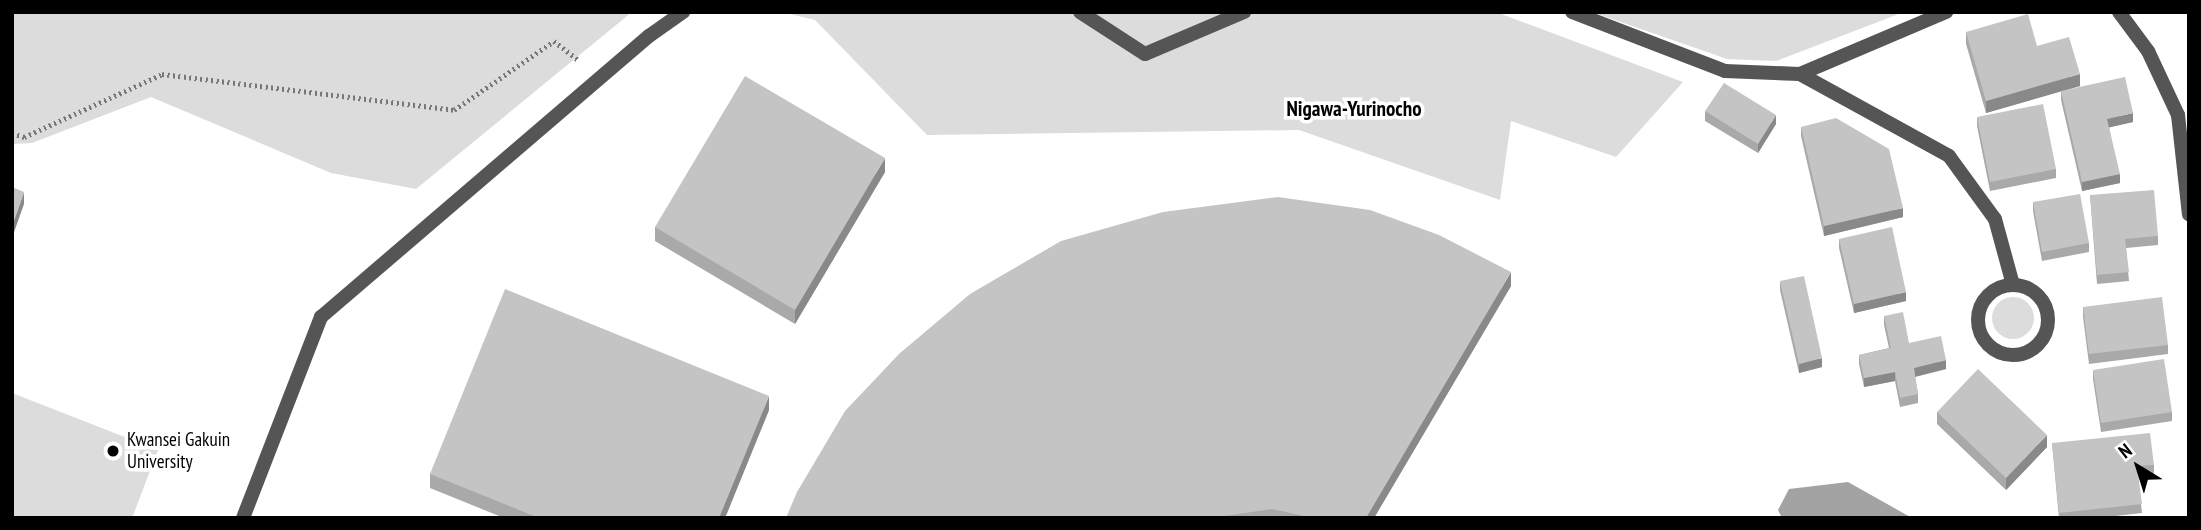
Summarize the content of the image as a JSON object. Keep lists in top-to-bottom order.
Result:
{
  "districts": ["Nigawa-Yurinocho"],
  "places": ["Kwansei Gakuin University"],
  "north": "top left"
}
